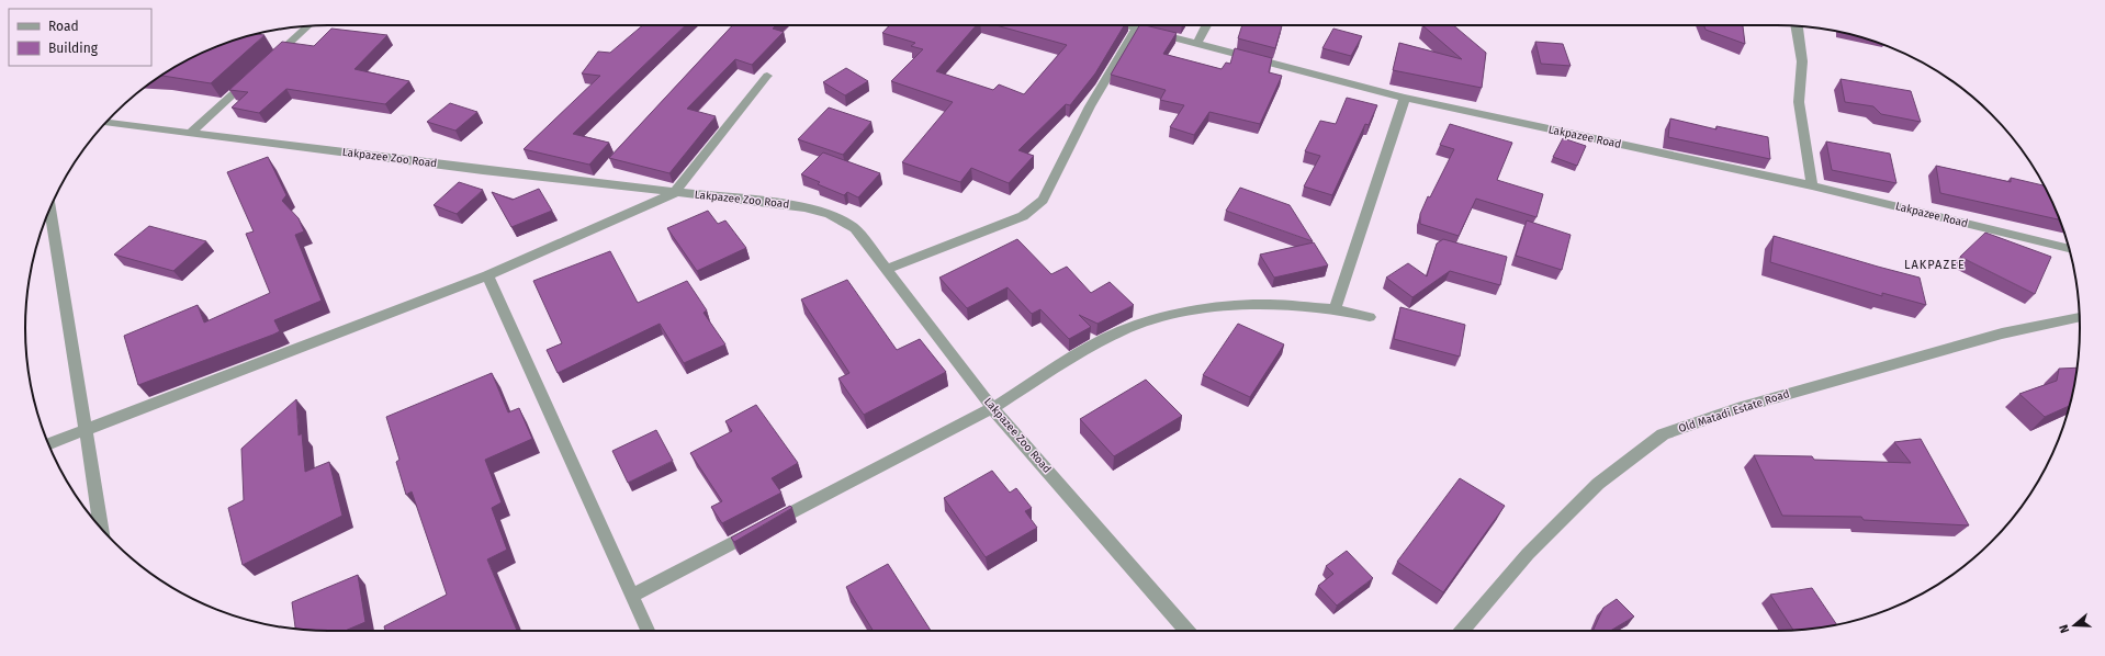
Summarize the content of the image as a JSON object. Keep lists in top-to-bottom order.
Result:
{
  "streets": {
    "street": ["Lakpazee Road", "Lakpazee Zoo Road", "Old Matadi Estate Road"]
  },
  "districts": ["LAKPAZEE"],
  "legend": ["Road", "Building"],
  "north": "left"
}
